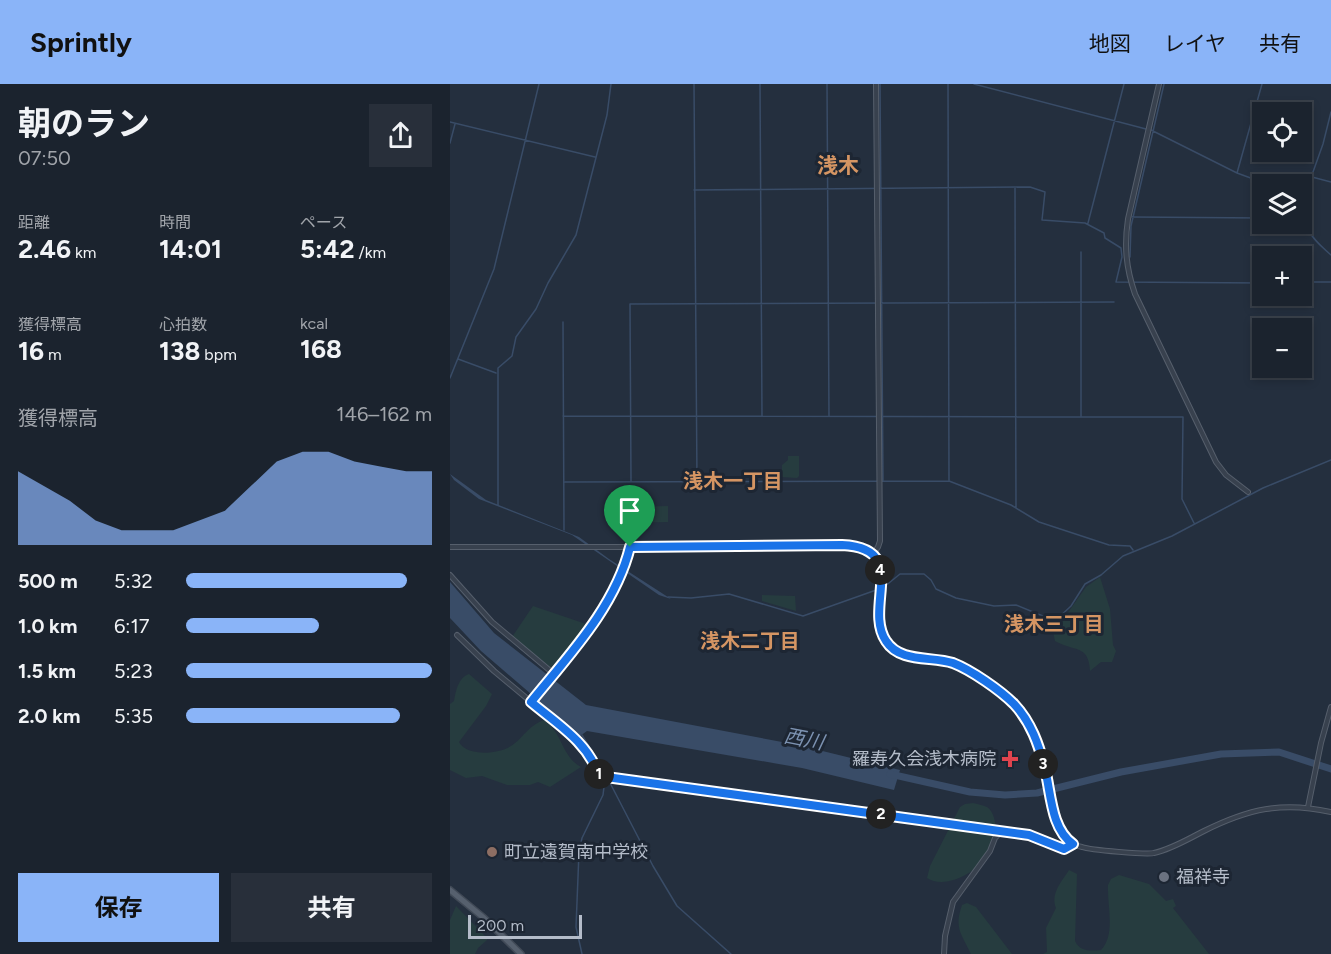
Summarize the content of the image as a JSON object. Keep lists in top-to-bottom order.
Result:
{
  "districts": [
    "浅木",
    "浅木一丁目",
    "浅木三丁目",
    "浅木二丁目"
  ],
  "water": ["西川"],
  "places": {
    "health": ["羅寿久会浅木病院"],
    "other": ["町立遠賀南中学校", "福祥寺"]
  },
  "scale_bar": "200 m",
  "page": {
    "header": "Sprintly",
    "nav": ["地図", "レイヤ", "共有"],
    "heading": ["朝のラン", "07:50"],
    "map_buttons": ["+", "−"],
    "stats": [
      ["距離", "2.46 km"],
      ["時間", "14:01"],
      ["ペース", "5:42 /km"],
      ["獲得標高", "16 m"],
      ["心拍数", "138 bpm"],
      ["kcal", "168"]
    ],
    "chart": ["獲得標高", "146–162 m"],
    "pins": [
      "4",
      "3",
      "1",
      "2"
    ],
    "list": [
      {
        "name": "500 m",
        "note": "5:32"
      },
      {
        "name": "1.0 km",
        "note": "6:17"
      },
      {
        "name": "1.5 km",
        "note": "5:23"
      },
      {
        "name": "2.0 km",
        "note": "5:35"
      }
    ],
    "buttons": ["保存", "共有"],
    "scale": "200 m"
  }
}
